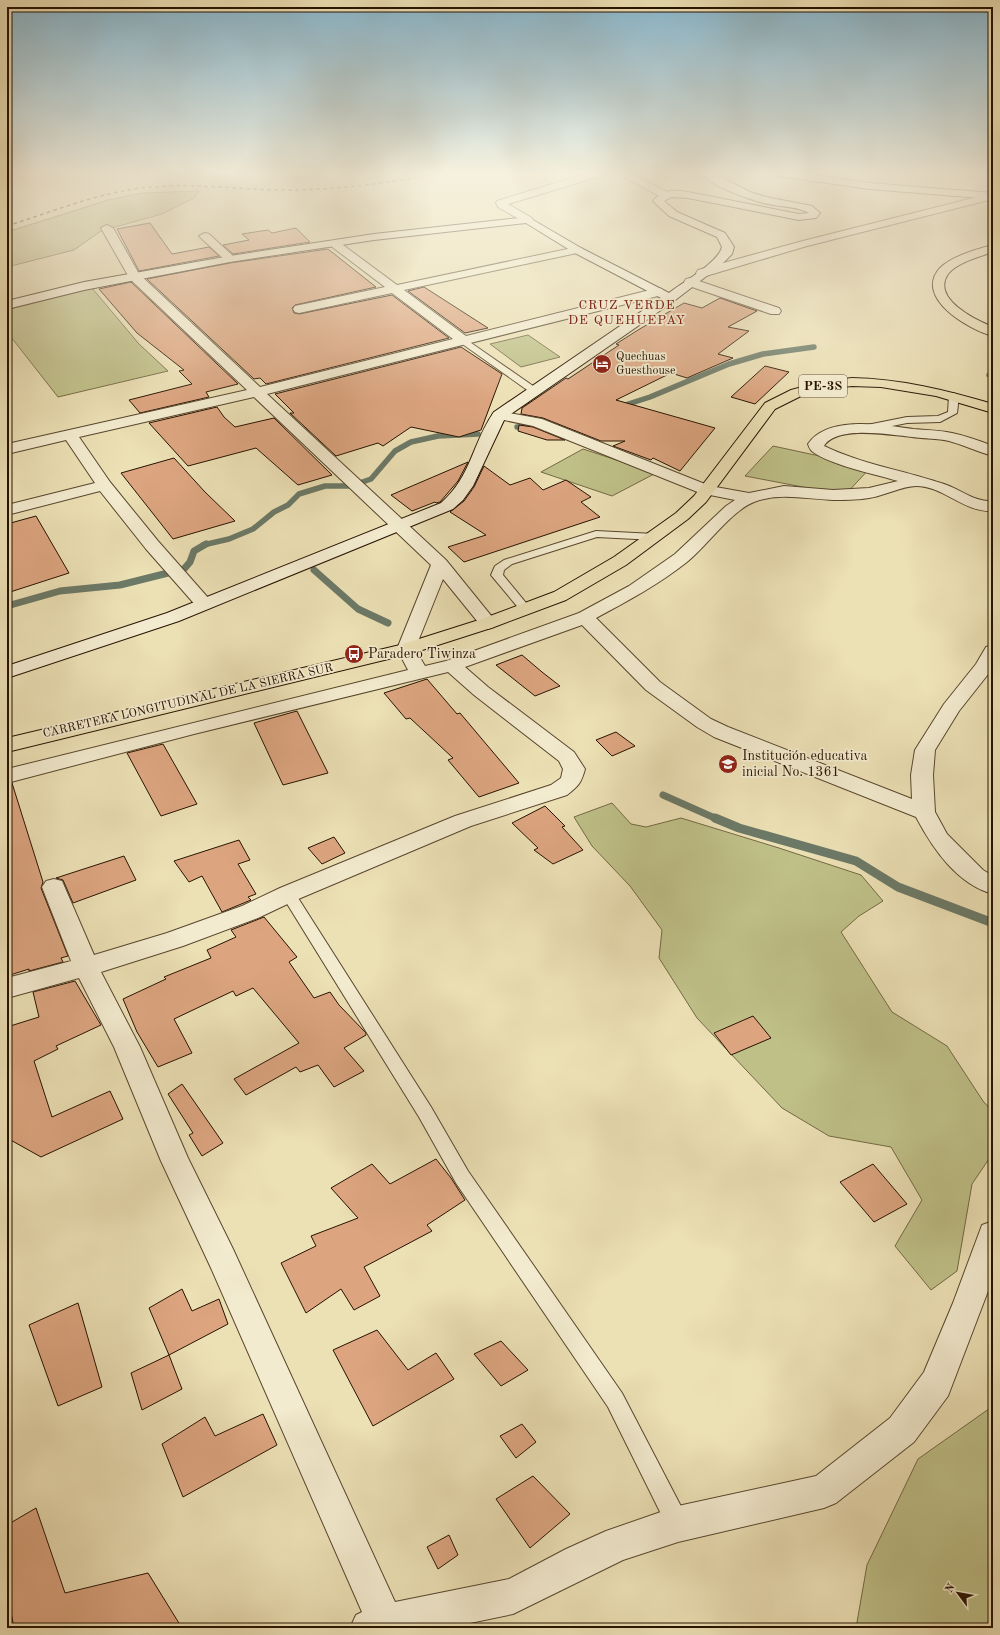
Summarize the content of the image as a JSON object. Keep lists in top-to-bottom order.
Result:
{
  "streets": {
    "highway": ["PE-3S", "CARRETERA LONGITUDINAL DE LA SIERRA SUR"]
  },
  "districts": ["CRUZ VERDE DE QUEHUEPAY"],
  "places": {
    "hotel": ["Quechuas Guesthouse"],
    "bus stop": ["Paradero Tiwinza"],
    "school or university": ["Institución educativa inicial No. 1361"]
  },
  "north": "top left"
}
